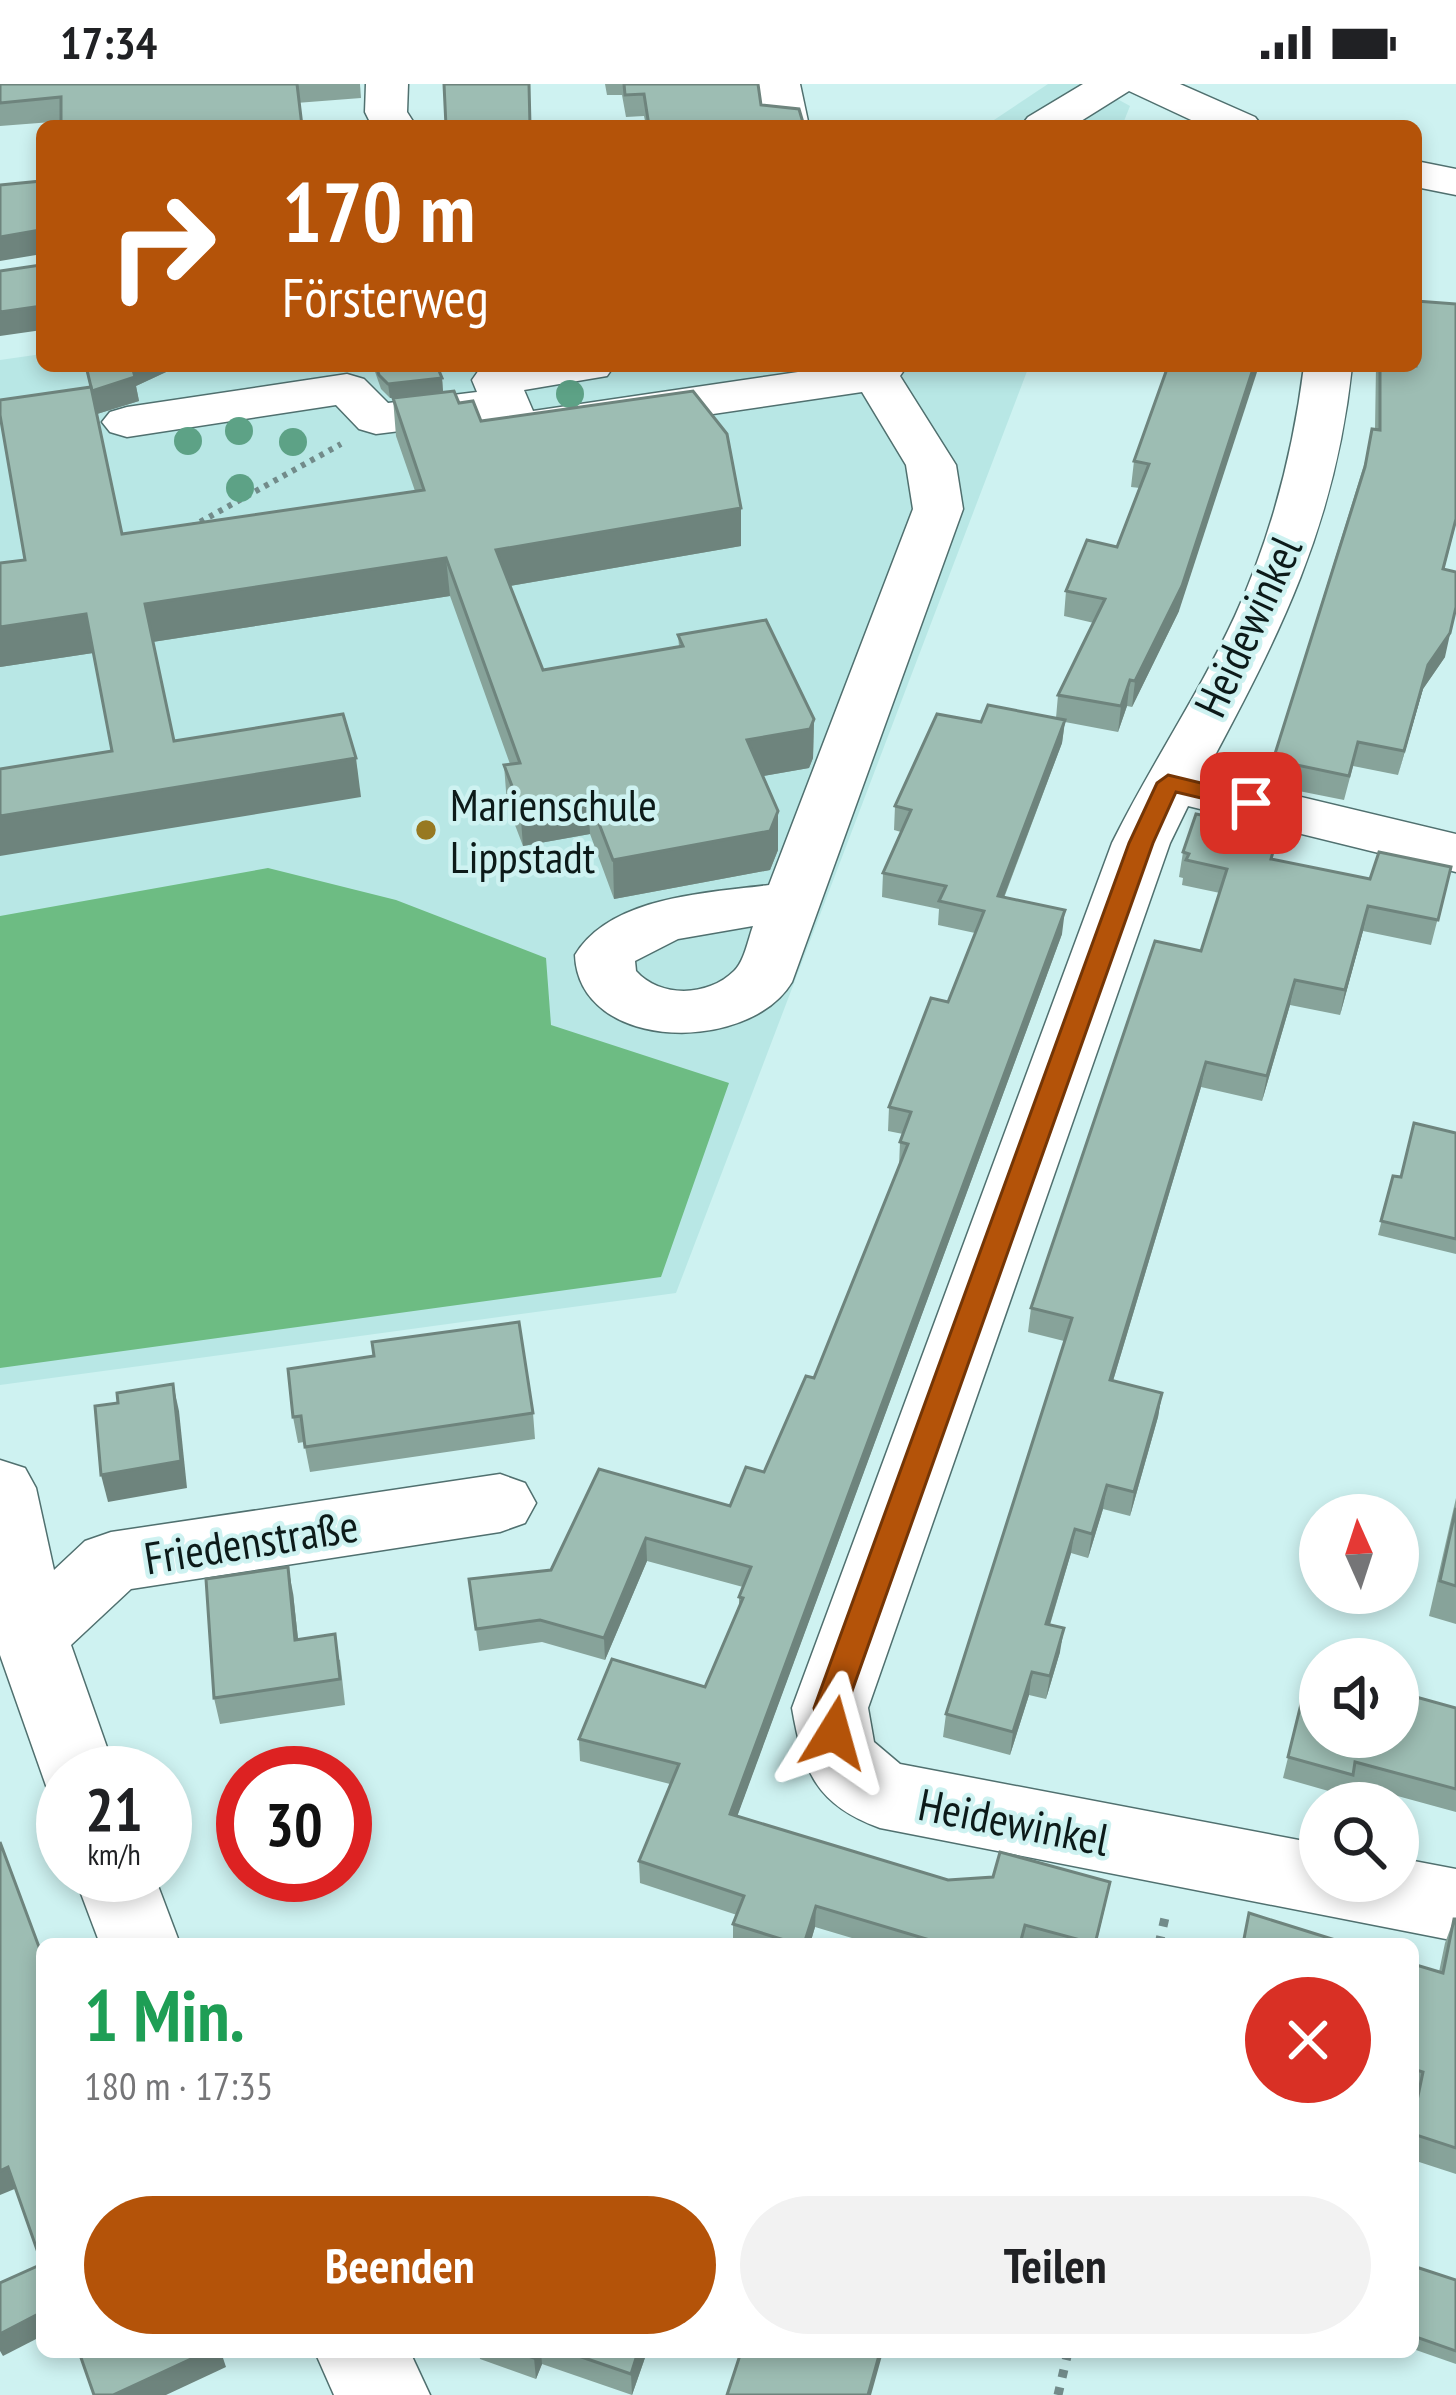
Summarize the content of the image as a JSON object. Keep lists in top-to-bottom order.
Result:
{
  "streets": {
    "street": ["Heidewinkel", "Friedenstraße"]
  },
  "places": ["Marienschule Lippstadt"],
  "north": "top",
  "page": {
    "status": "17:34",
    "turn": ["170 m", "Försterweg"],
    "speed": "21 km/h",
    "limit": "30",
    "heading": ["1 Min.", "180 m · 17:35"],
    "buttons": ["Beenden", "Teilen"]
  }
}
